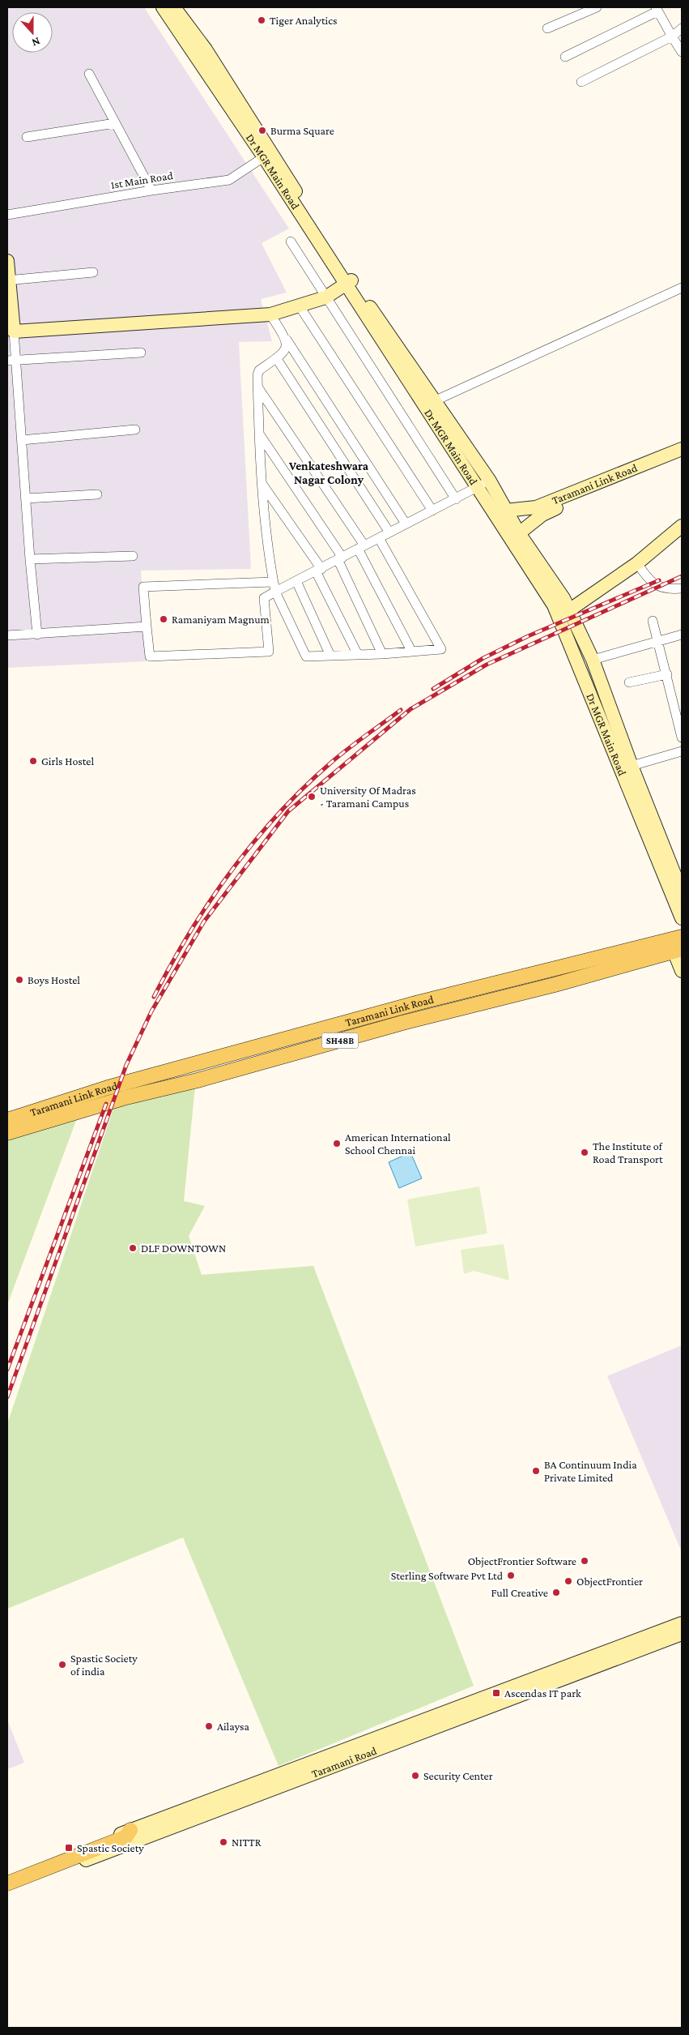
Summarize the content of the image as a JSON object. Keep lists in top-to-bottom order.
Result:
{
  "streets": {
    "main road": ["Taramani Link Road", "SH48B"],
    "street": ["Dr MGR Main Road", "1st Main Road", "Taramani Road"]
  },
  "crossings": [
    ["Dr MGR Main Road", "1st Main Road"],
    ["Dr MGR Main Road", "Taramani Link Road"]
  ],
  "districts": ["Venkateshwara Nagar Colony"],
  "places": {
    "other": [
      "Tiger Analytics",
      "Burma Square",
      "Ramaniyam Magnum",
      "Girls Hostel",
      "University Of Madras - Taramani Campus",
      "Boys Hostel",
      "American International School Chennai",
      "The Institute of Road Transport",
      "DLF DOWNTOWN",
      "BA Continuum India Private Limited",
      "ObjectFrontier Software",
      "Sterling Software Pvt Ltd",
      "ObjectFrontier",
      "Full Creative",
      "Spastic Society of india",
      "Ailaysa",
      "Security Center",
      "NITTR"
    ],
    "transit": ["Ascendas IT park", "Spastic Society"]
  },
  "north": "bottom"
}
